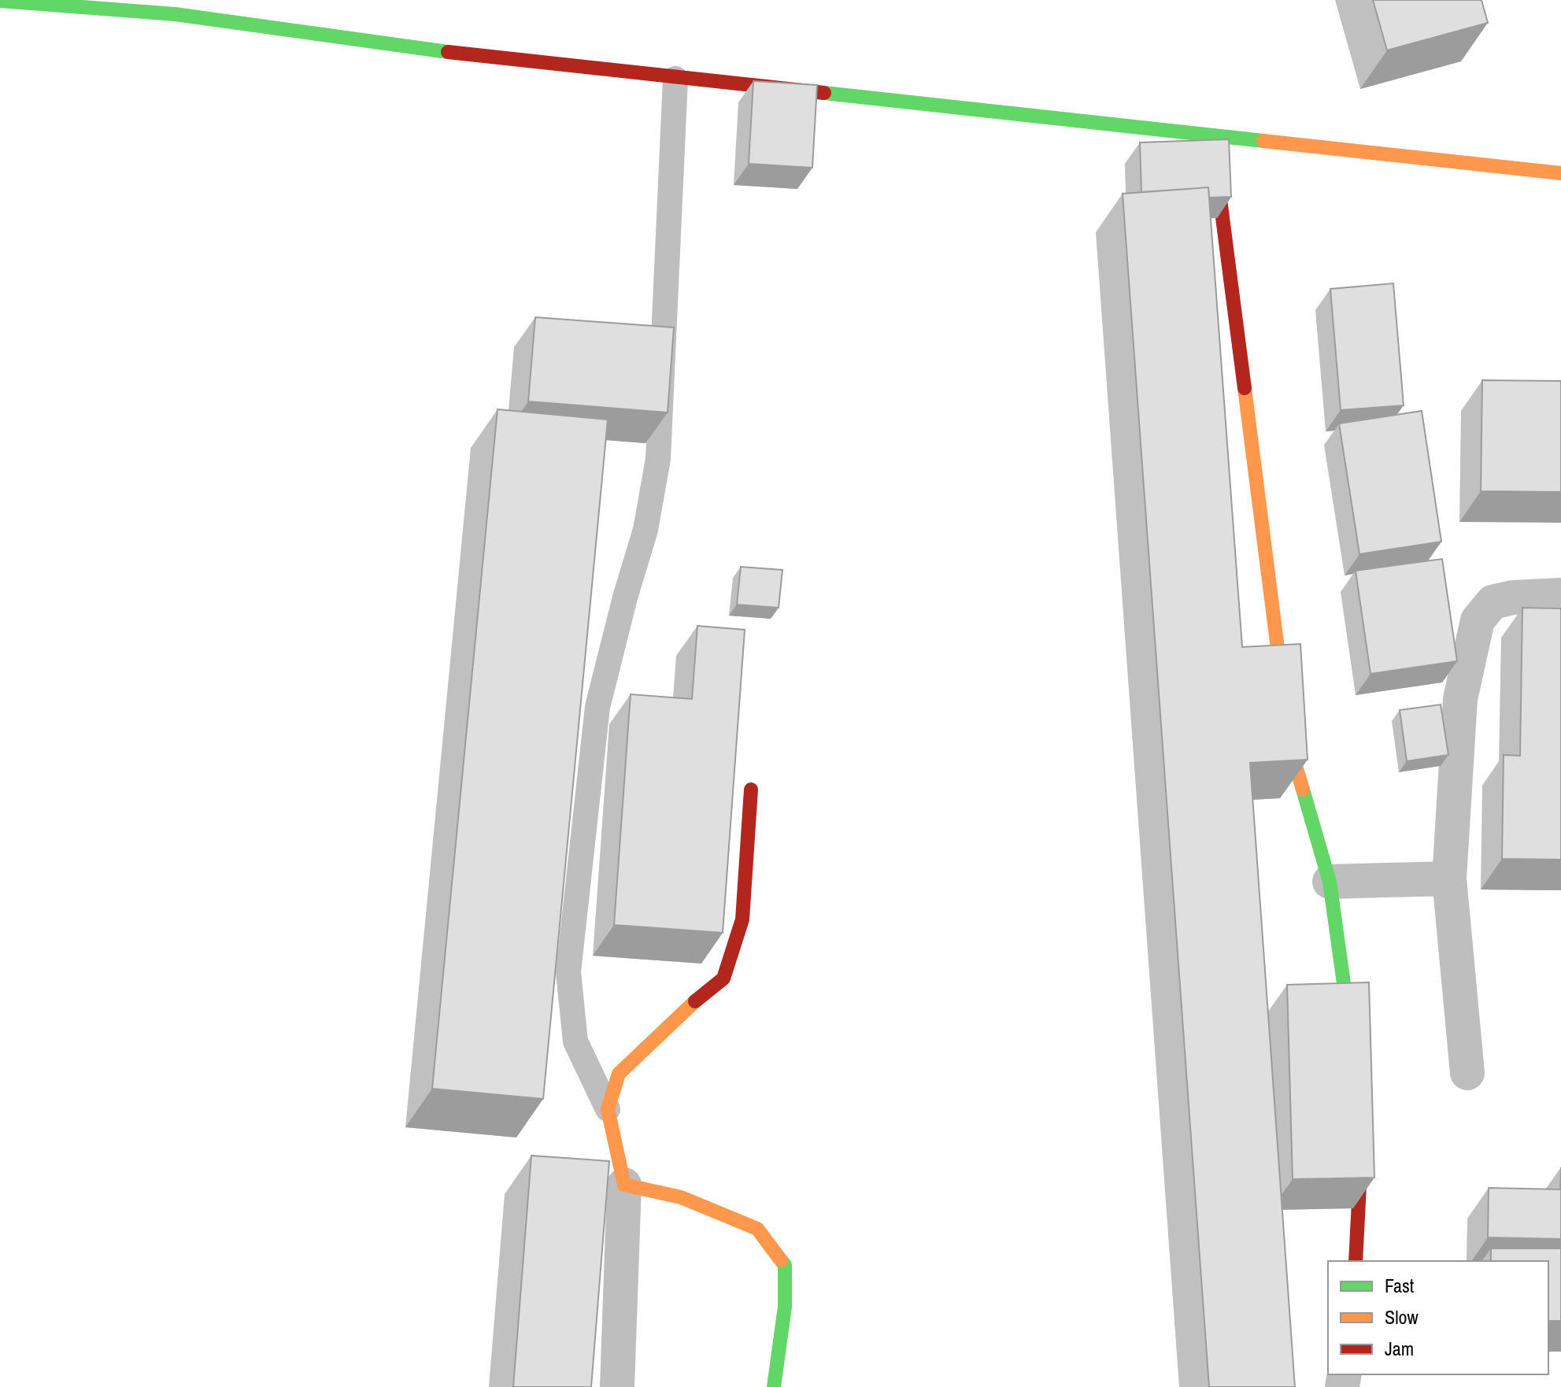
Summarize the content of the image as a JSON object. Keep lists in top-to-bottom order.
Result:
{
  "legend": ["Fast", "Slow", "Jam"]
}
